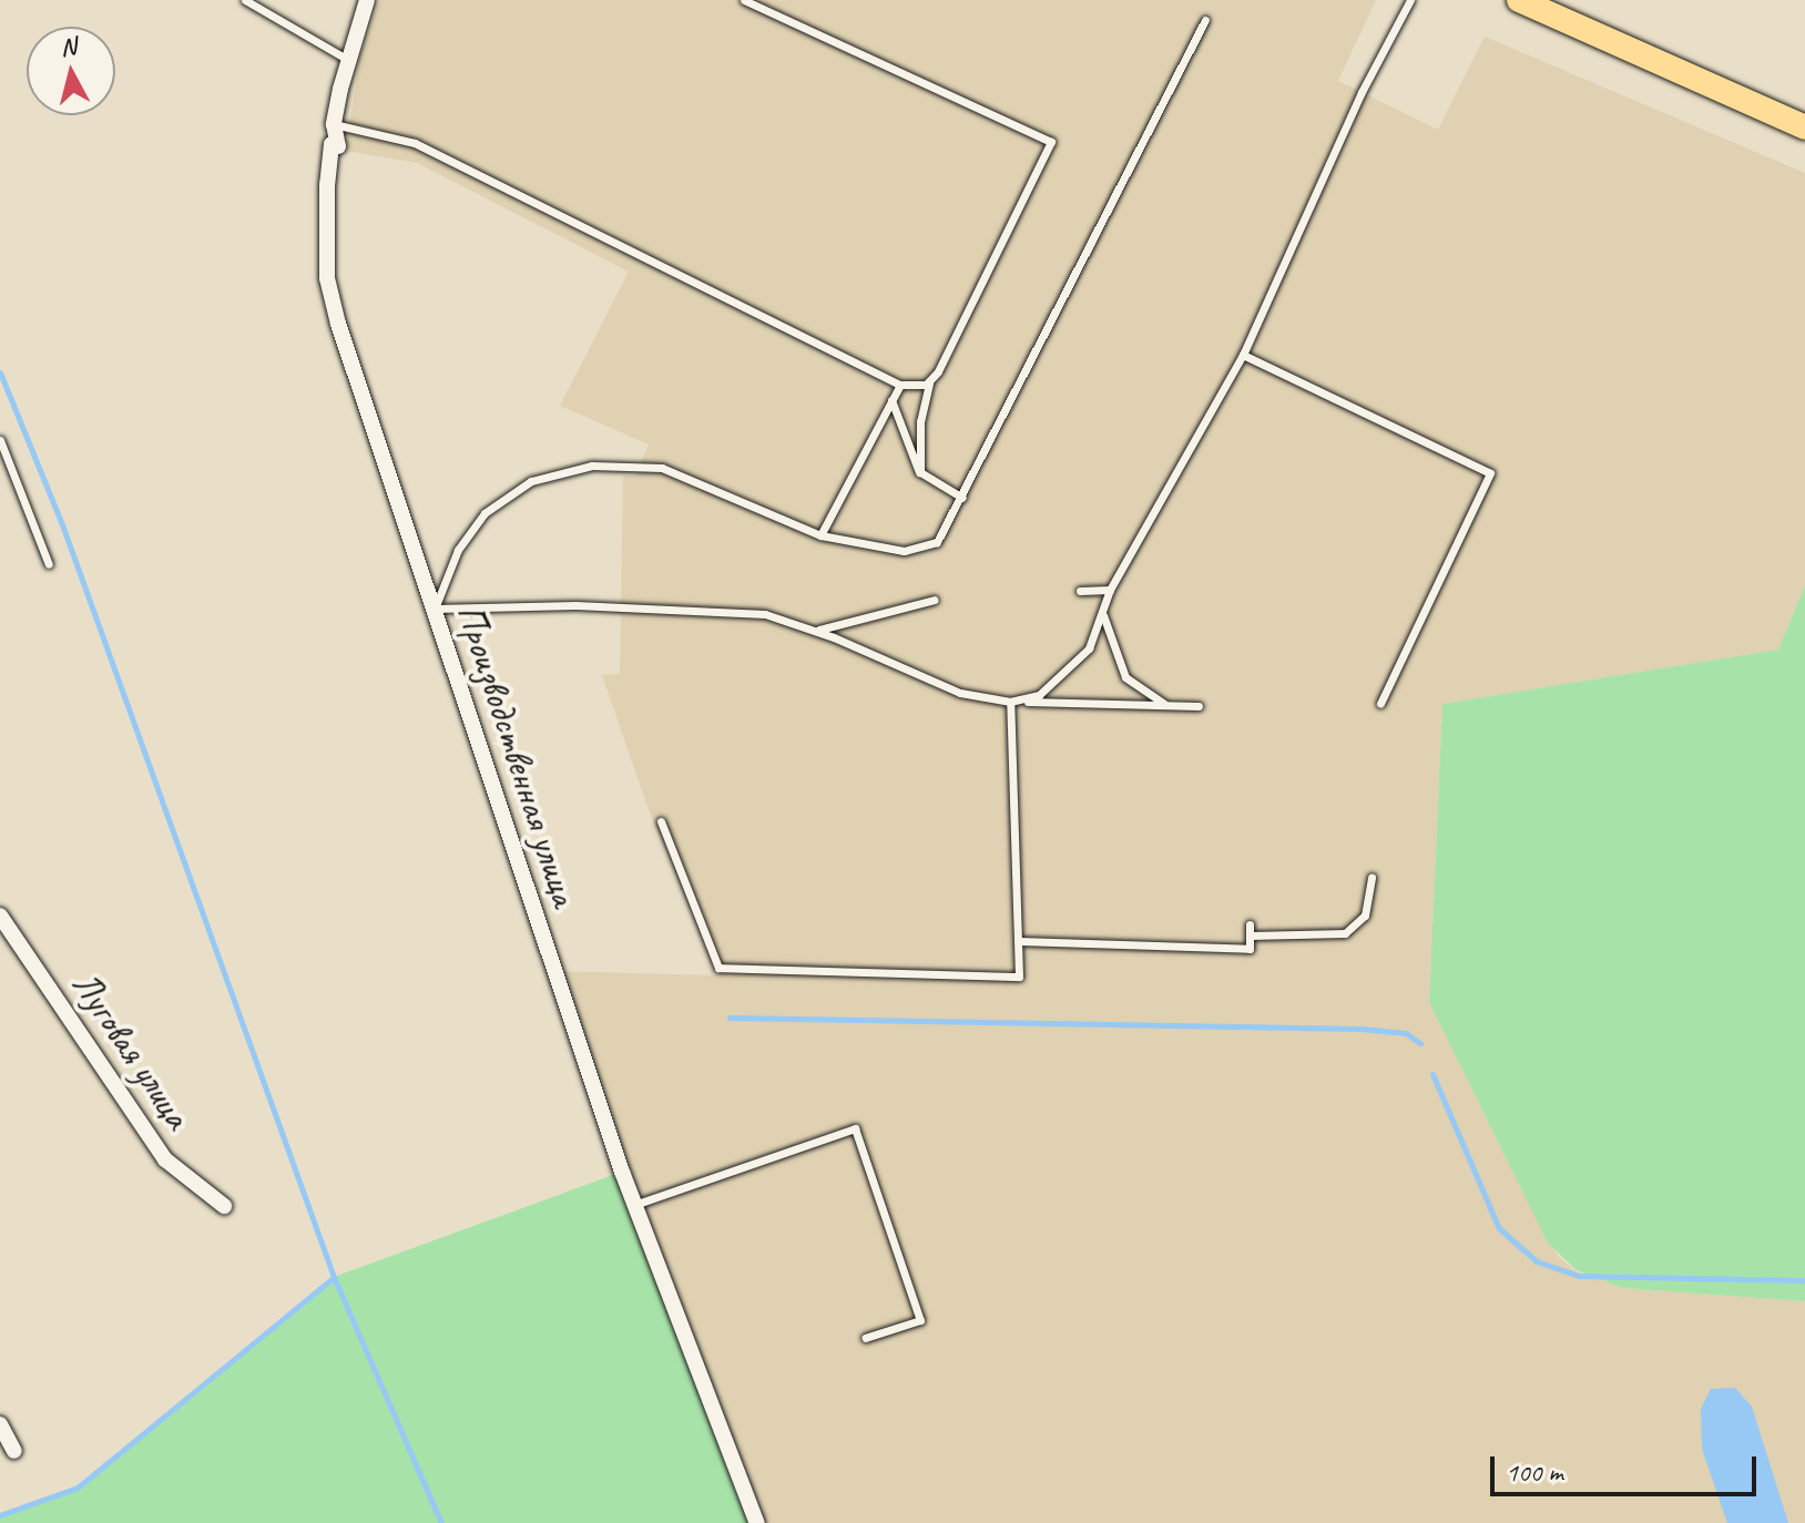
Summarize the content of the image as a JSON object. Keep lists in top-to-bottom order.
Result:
{
  "streets": {
    "street": ["Производственная улица", "Луговая улица"]
  },
  "scale_bar": "100 m",
  "north": "top"
}
